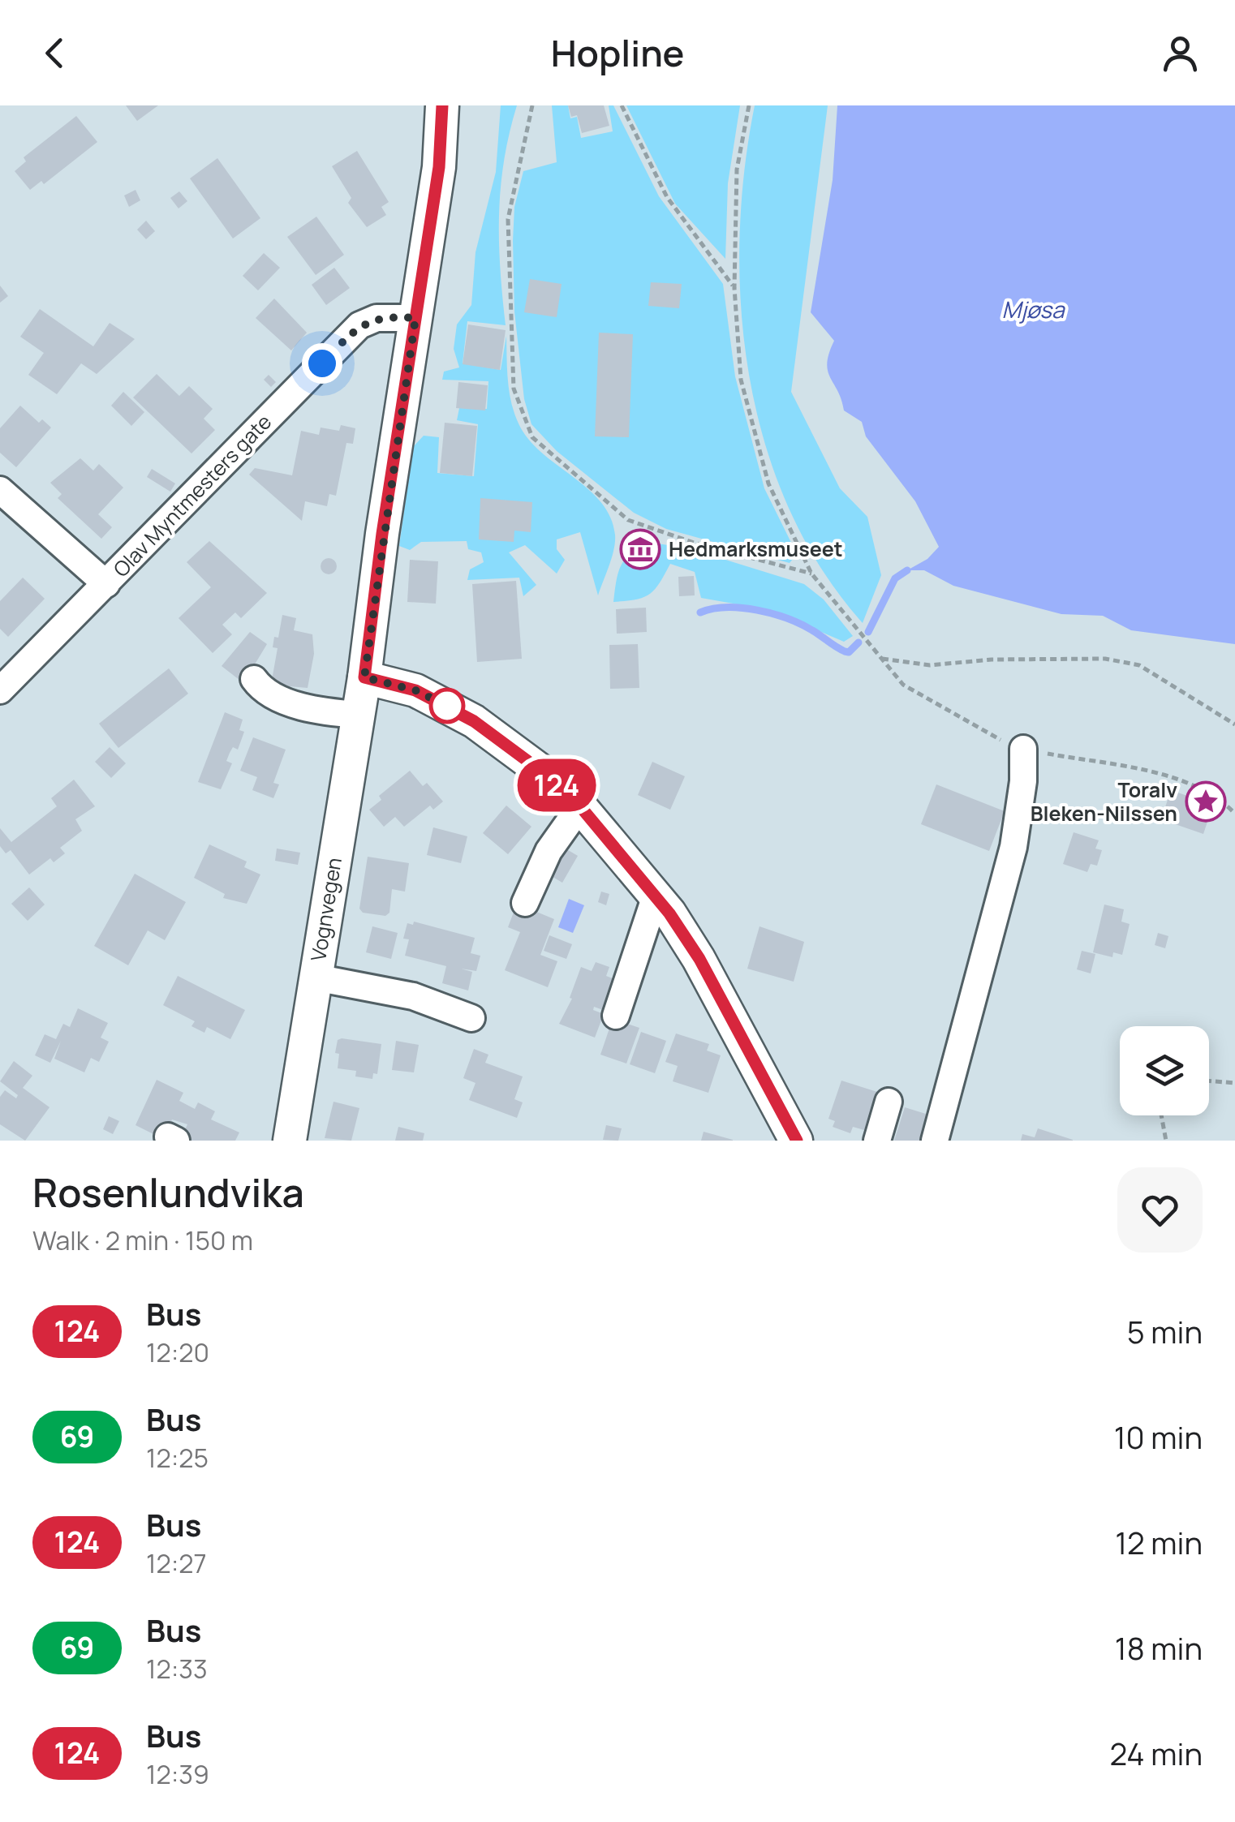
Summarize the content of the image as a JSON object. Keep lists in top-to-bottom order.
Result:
{
  "streets": {
    "main road": ["Vognvegen"],
    "street": ["Olav Myntmesters gate"]
  },
  "crossings": [
    ["Olav Myntmesters gate", "Vognvegen"]
  ],
  "water": ["Mjøsa"],
  "places": {
    "museum": ["Hedmarksmuseet"],
    "place": ["Toralv Bleken-Nilssen"]
  },
  "lines": ["bus line 124"],
  "page": {
    "header": "Hopline",
    "on_map": "124",
    "heading": ["Rosenlundvika", "Walk · 2 min · 150 m"],
    "list": [
      {
        "mark": "124",
        "name": "Bus",
        "note": "12:20",
        "value": "5 min"
      },
      {
        "mark": "69",
        "name": "Bus",
        "note": "12:25",
        "value": "10 min"
      },
      {
        "mark": "124",
        "name": "Bus",
        "note": "12:27",
        "value": "12 min"
      },
      {
        "mark": "69",
        "name": "Bus",
        "note": "12:33",
        "value": "18 min"
      },
      {
        "mark": "124",
        "name": "Bus",
        "note": "12:39",
        "value": "24 min"
      }
    ]
  }
}
